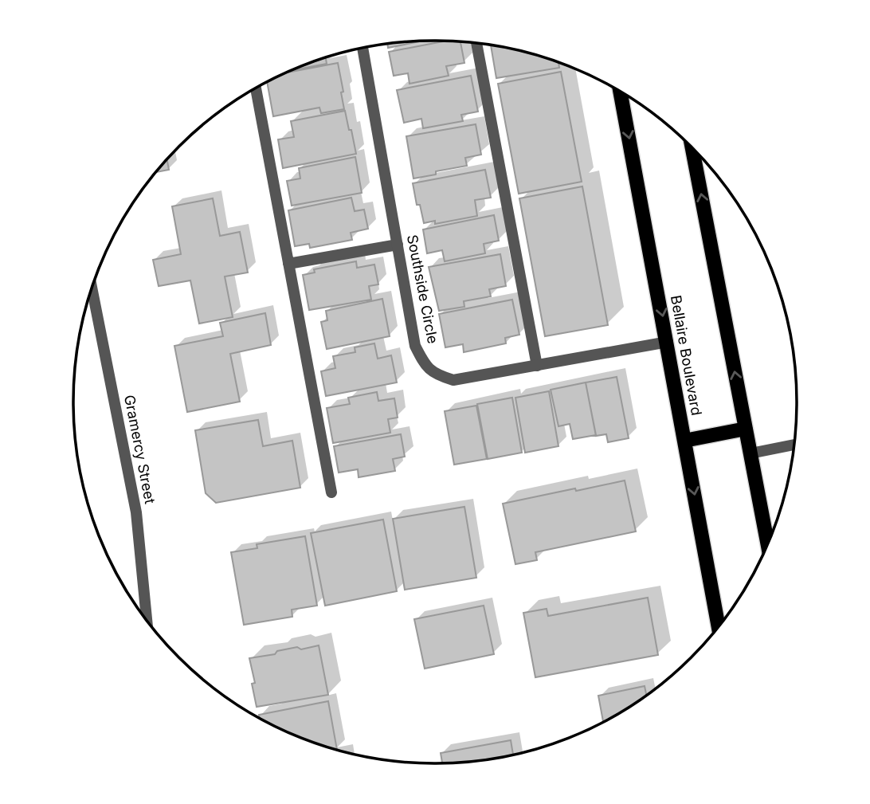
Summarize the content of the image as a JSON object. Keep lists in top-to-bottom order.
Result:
{
  "streets": {
    "main road": ["Bellaire Boulevard"],
    "street": ["Southside Circle", "Gramercy Street"]
  },
  "crossings": [
    ["Southside Circle", "Bellaire Boulevard"]
  ]
}
